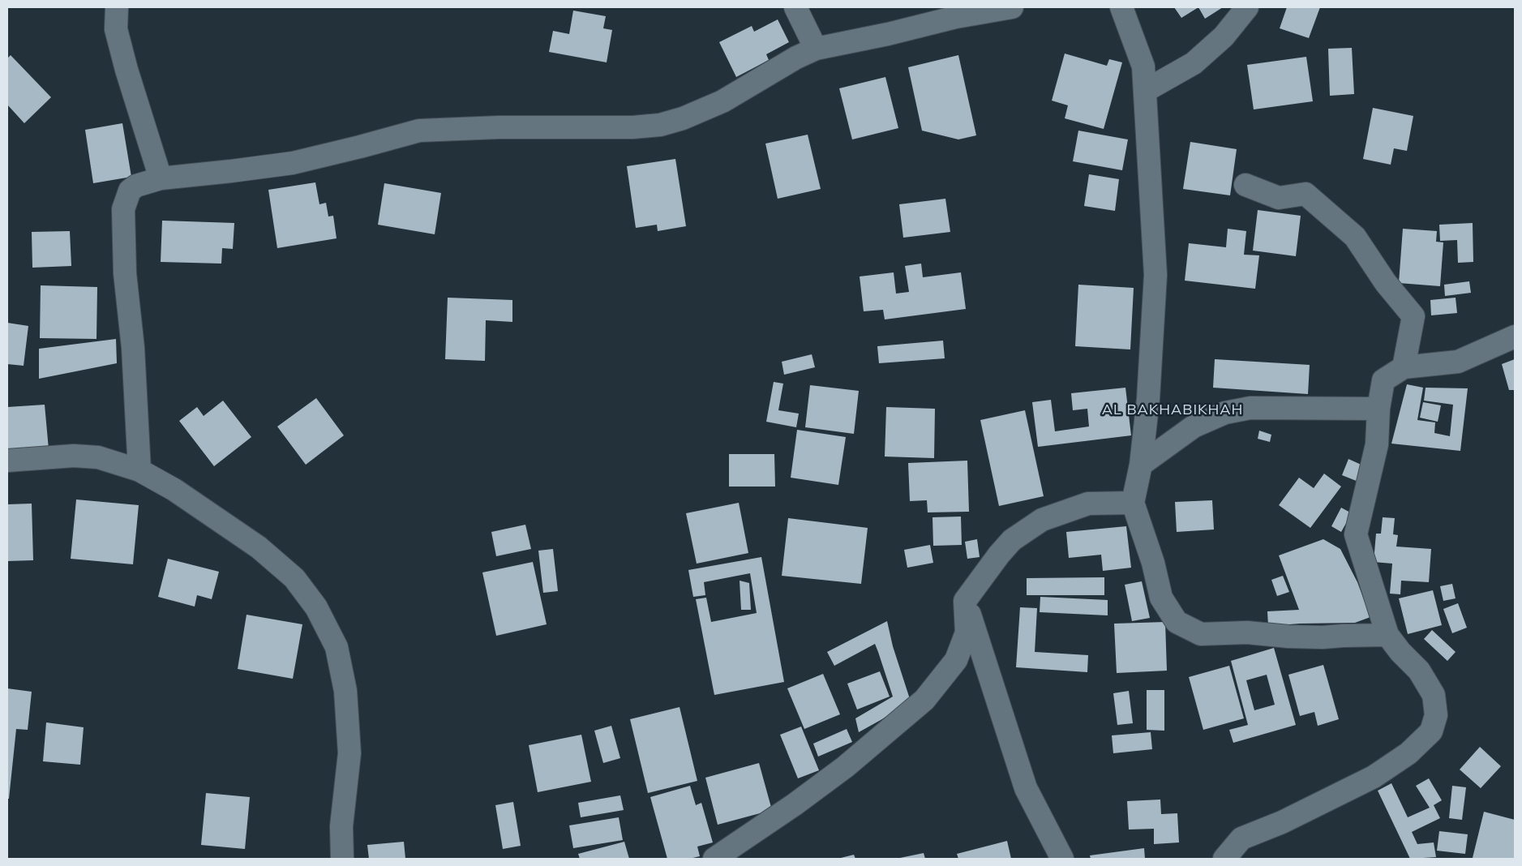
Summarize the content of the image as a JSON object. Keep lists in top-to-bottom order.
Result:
{
  "districts": ["AL BAKHABIKHAH"]
}
